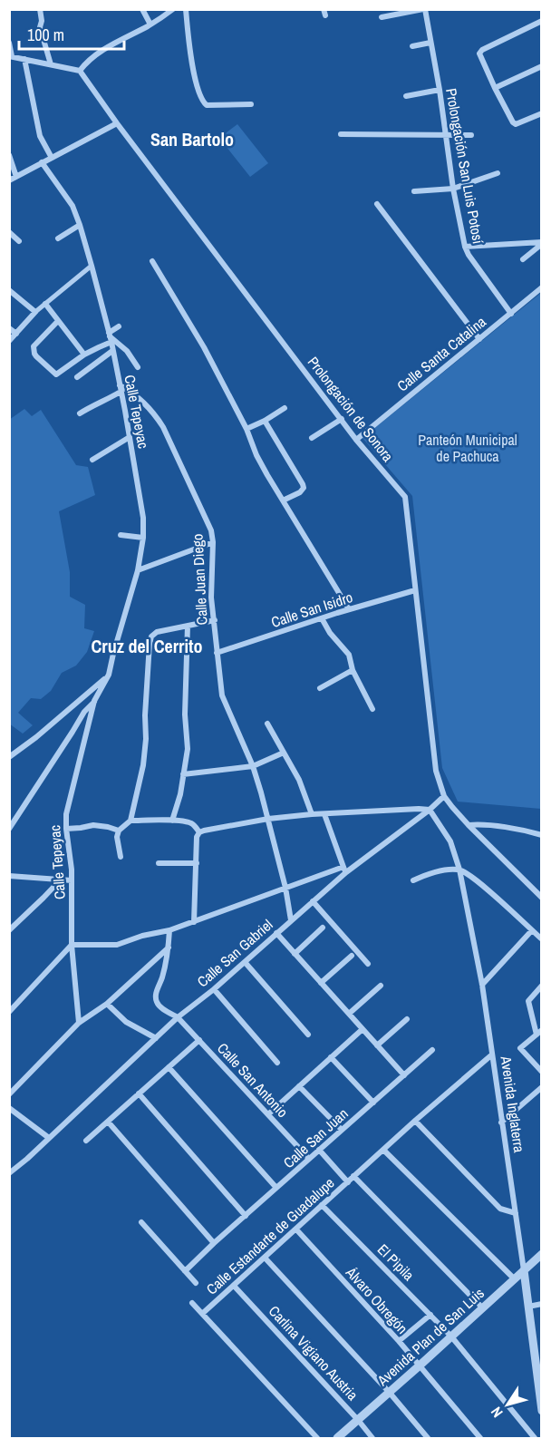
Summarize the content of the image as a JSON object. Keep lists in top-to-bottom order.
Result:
{
  "streets": {
    "street": [
      "Prolongación San Luis Potosí",
      "Calle Santa Catalina",
      "Prolongación de Sonora",
      "Calle Tepeyac",
      "Calle Juan Diego",
      "Calle San Isidro",
      "Calle San Gabriel",
      "Calle San Antonio",
      "Avenida Inglaterra",
      "Calle San Juan",
      "Calle Estandarte de Guadalupe",
      "El Pìpila",
      "Álvaro Obregón",
      "Avenida Plan de San Luis",
      "Carlina Vigiano Austria"
    ]
  },
  "crossings": [
    ["Prolongación San Luis Potosí", "Calle Santa Catalina"],
    ["Calle Santa Catalina", "Prolongación de Sonora"],
    ["Prolongación de Sonora", "Calle San Isidro"],
    ["Prolongación de Sonora", "Calle San Gabriel"],
    ["Calle Tepeyac", "Calle Juan Diego"],
    ["Calle Juan Diego", "Calle San Isidro"],
    ["Calle Juan Diego", "Calle San Gabriel"],
    ["Calle San Gabriel", "Calle San Antonio"],
    ["Calle San Gabriel", "Avenida Inglaterra"],
    ["Calle San Antonio", "Calle San Juan"],
    ["Avenida Inglaterra", "Calle Estandarte de Guadalupe"],
    ["Avenida Inglaterra", "Avenida Plan de San Luis"],
    ["Calle Estandarte de Guadalupe", "El Pìpila"],
    ["Calle Estandarte de Guadalupe", "Álvaro Obregón"],
    ["Calle Estandarte de Guadalupe", "Avenida Plan de San Luis"],
    ["Calle Estandarte de Guadalupe", "Carlina Vigiano Austria"],
    ["El Pìpila", "Avenida Plan de San Luis"],
    ["Álvaro Obregón", "Avenida Plan de San Luis"],
    ["Avenida Plan de San Luis", "Carlina Vigiano Austria"]
  ],
  "districts": ["San Bartolo", "Cruz del Cerrito"],
  "parks": ["Panteón Municipal de Pachuca"],
  "scale_bar": "100 m",
  "north": "bottom left"
}
